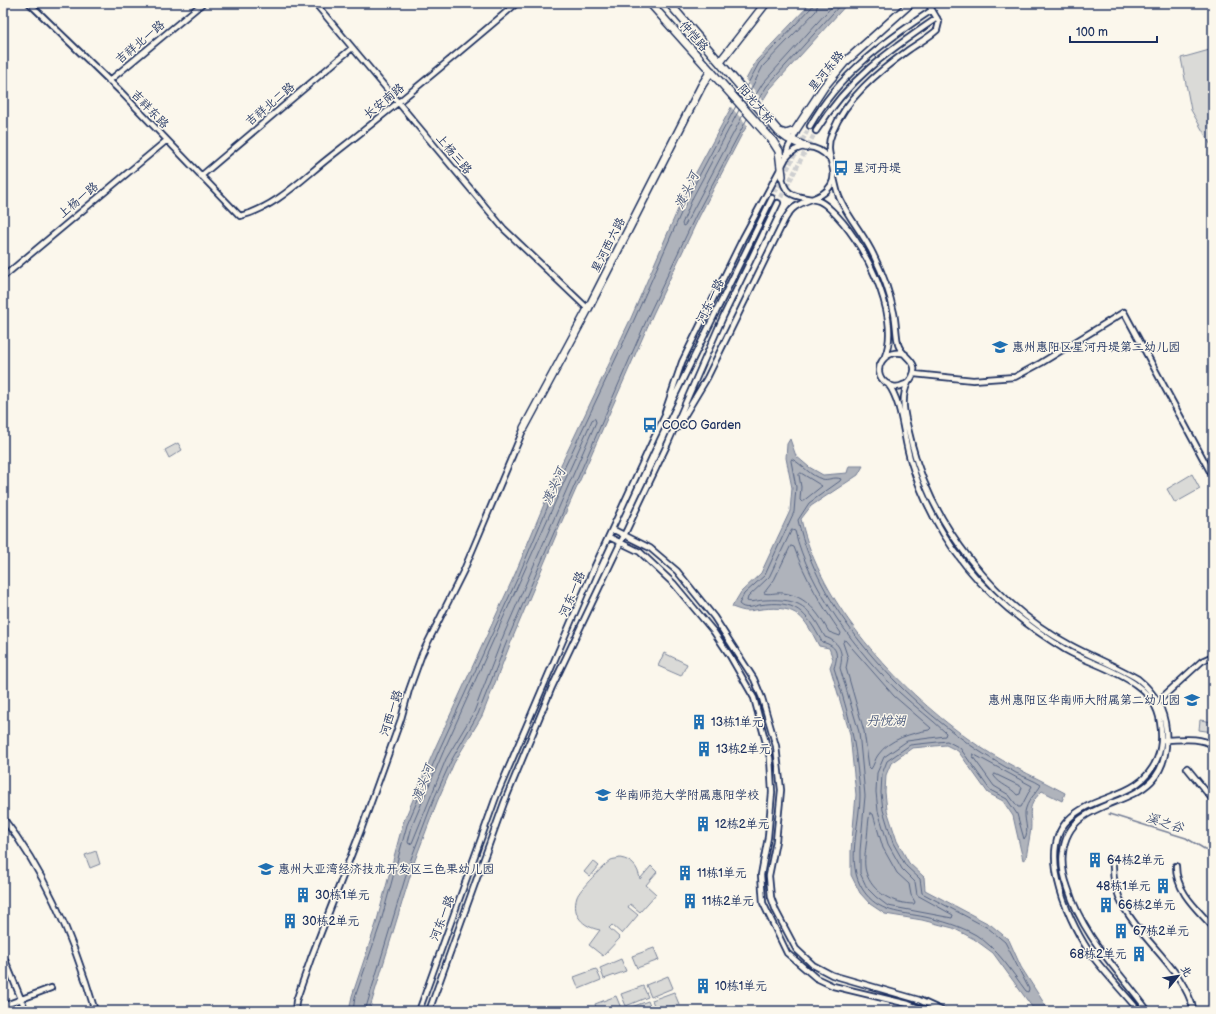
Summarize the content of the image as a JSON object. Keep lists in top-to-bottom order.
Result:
{
  "streets": {
    "street": [
      "仲恺路",
      "吉祥北一路",
      "星河东路",
      "长安南路",
      "吉祥北二路",
      "阳光大桥",
      "吉祥东路",
      "上杨三路",
      "上杨一路",
      "星河西六路",
      "河东一路",
      "河西一路"
    ]
  },
  "crossings": [
    ["仲恺路", "阳光大桥"],
    ["仲恺路", "星河西六路"],
    ["吉祥北一路", "吉祥东路"],
    ["星河东路", "阳光大桥"],
    ["长安南路", "吉祥东路"],
    ["长安南路", "上杨三路"],
    ["吉祥北二路", "吉祥东路"],
    ["吉祥北二路", "上杨三路"],
    ["吉祥东路", "上杨一路"],
    ["上杨三路", "星河西六路"],
    ["星河西六路", "河西一路"]
  ],
  "water": ["渡头河", "丹悦湖", "溪之谷"],
  "places": {
    "bus stop": ["星河丹堤", "COCO Garden"],
    "school or university": [
      "惠州惠阳区星河丹堤第二幼儿园",
      "惠州惠阳区华南师大附属第二幼儿园",
      "华南师范大学附属惠阳学校",
      "惠州大亚湾经济技术开发区三色果幼儿园"
    ],
    "building": [
      "13栋1单元",
      "13栋2单元",
      "12栋2单元",
      "64栋2单元",
      "11栋1单元",
      "48栋1单元",
      "30栋1单元",
      "11栋2单元",
      "66栋2单元",
      "30栋2单元",
      "67栋2单元",
      "68栋2单元",
      "10栋1单元"
    ]
  },
  "scale_bar": "100 m",
  "north": "top right"
}
